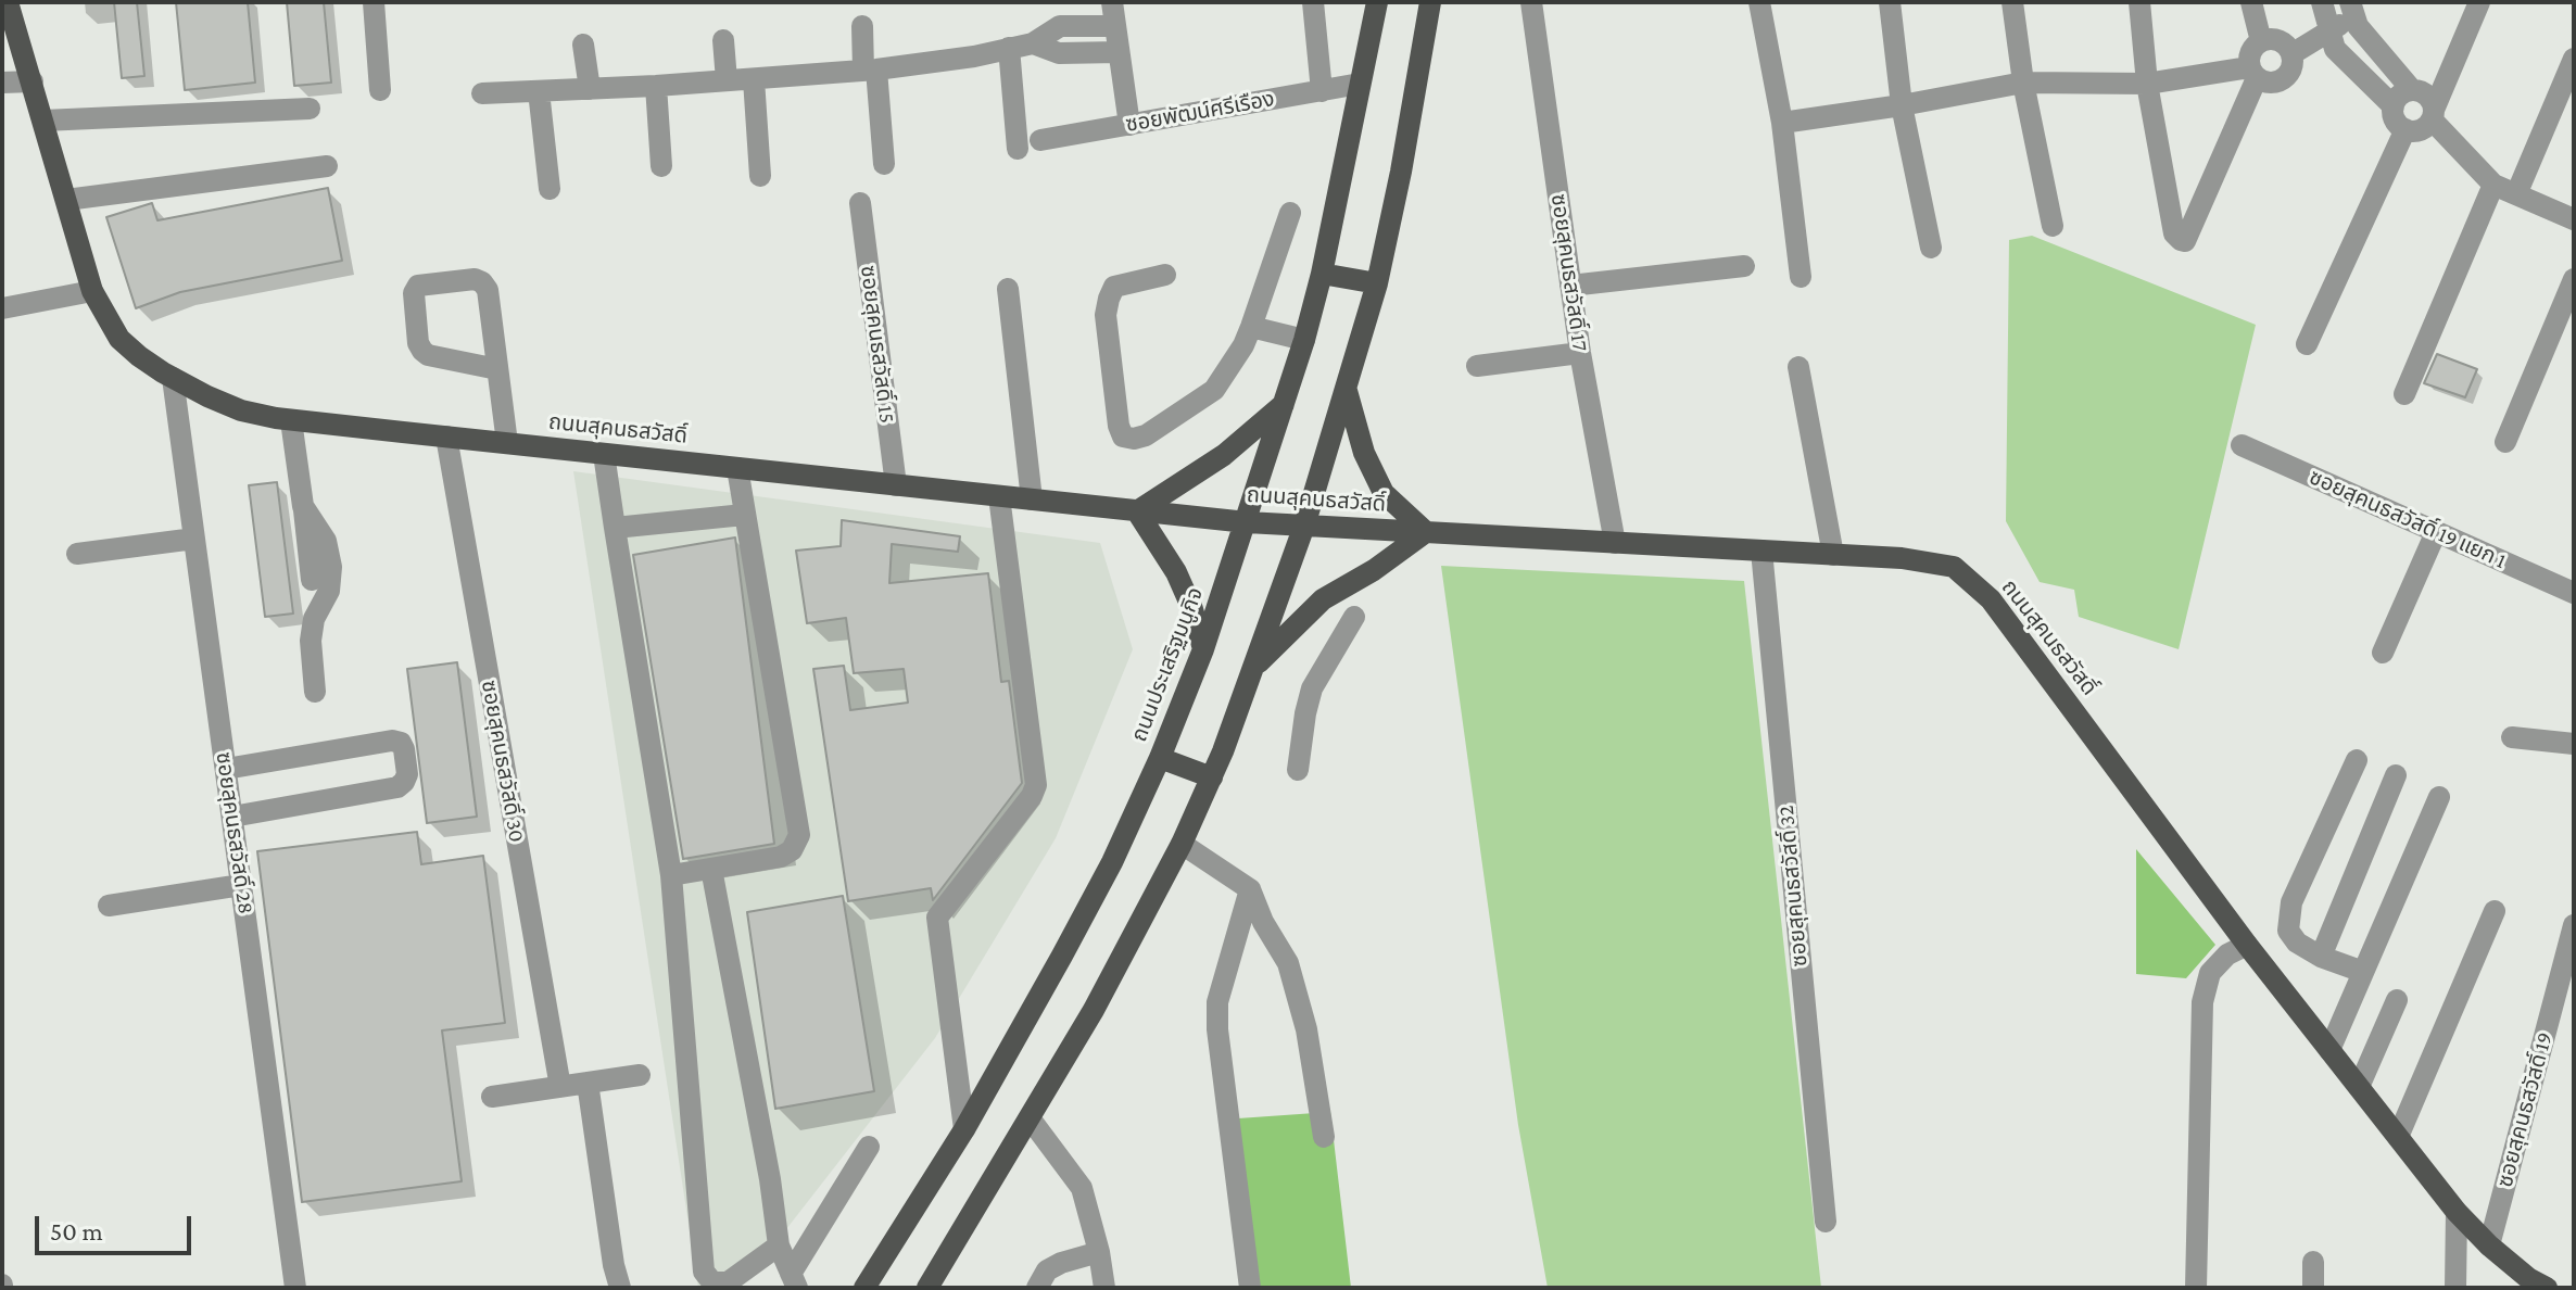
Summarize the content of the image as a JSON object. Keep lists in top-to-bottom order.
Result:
{
  "streets": {
    "main road": ["ถนนสุคนธสวัสดิ์", "ถนนประเสริฐมนูกิจ"],
    "street": [
      "ซอยพัฒน์ศรีเรือง",
      "ซอยสุคนธสวัสดิ์ 17",
      "ซอยสุคนธสวัสดิ์ 15",
      "ซอยสุคนธสวัสดิ์ 19 แยก 1",
      "ซอยสุคนธสวัสดิ์ 30",
      "ซอยสุคนธสวัสดิ์ 28",
      "ซอยสุคนธสวัสดิ์ 32",
      "ซอยสุคนธสวัสดิ์ 19"
    ]
  },
  "crossings": [
    ["ซอยพัฒน์ศรีเรือง", "ถนนประเสริฐมนูกิจ"],
    ["ซอยสุคนธสวัสดิ์ 17", "ถนนสุคนธสวัสดิ์"],
    ["ซอยสุคนธสวัสดิ์ 15", "ถนนสุคนธสวัสดิ์"],
    ["ถนนสุคนธสวัสดิ์", "ถนนประเสริฐมนูกิจ"],
    ["ถนนสุคนธสวัสดิ์", "ซอยสุคนธสวัสดิ์ 30"],
    ["ถนนสุคนธสวัสดิ์", "ซอยสุคนธสวัสดิ์ 28"],
    ["ถนนสุคนธสวัสดิ์", "ซอยสุคนธสวัสดิ์ 32"],
    ["ถนนสุคนธสวัสดิ์", "ซอยสุคนธสวัสดิ์ 19"]
  ],
  "scale_bar": "50 m"
}
